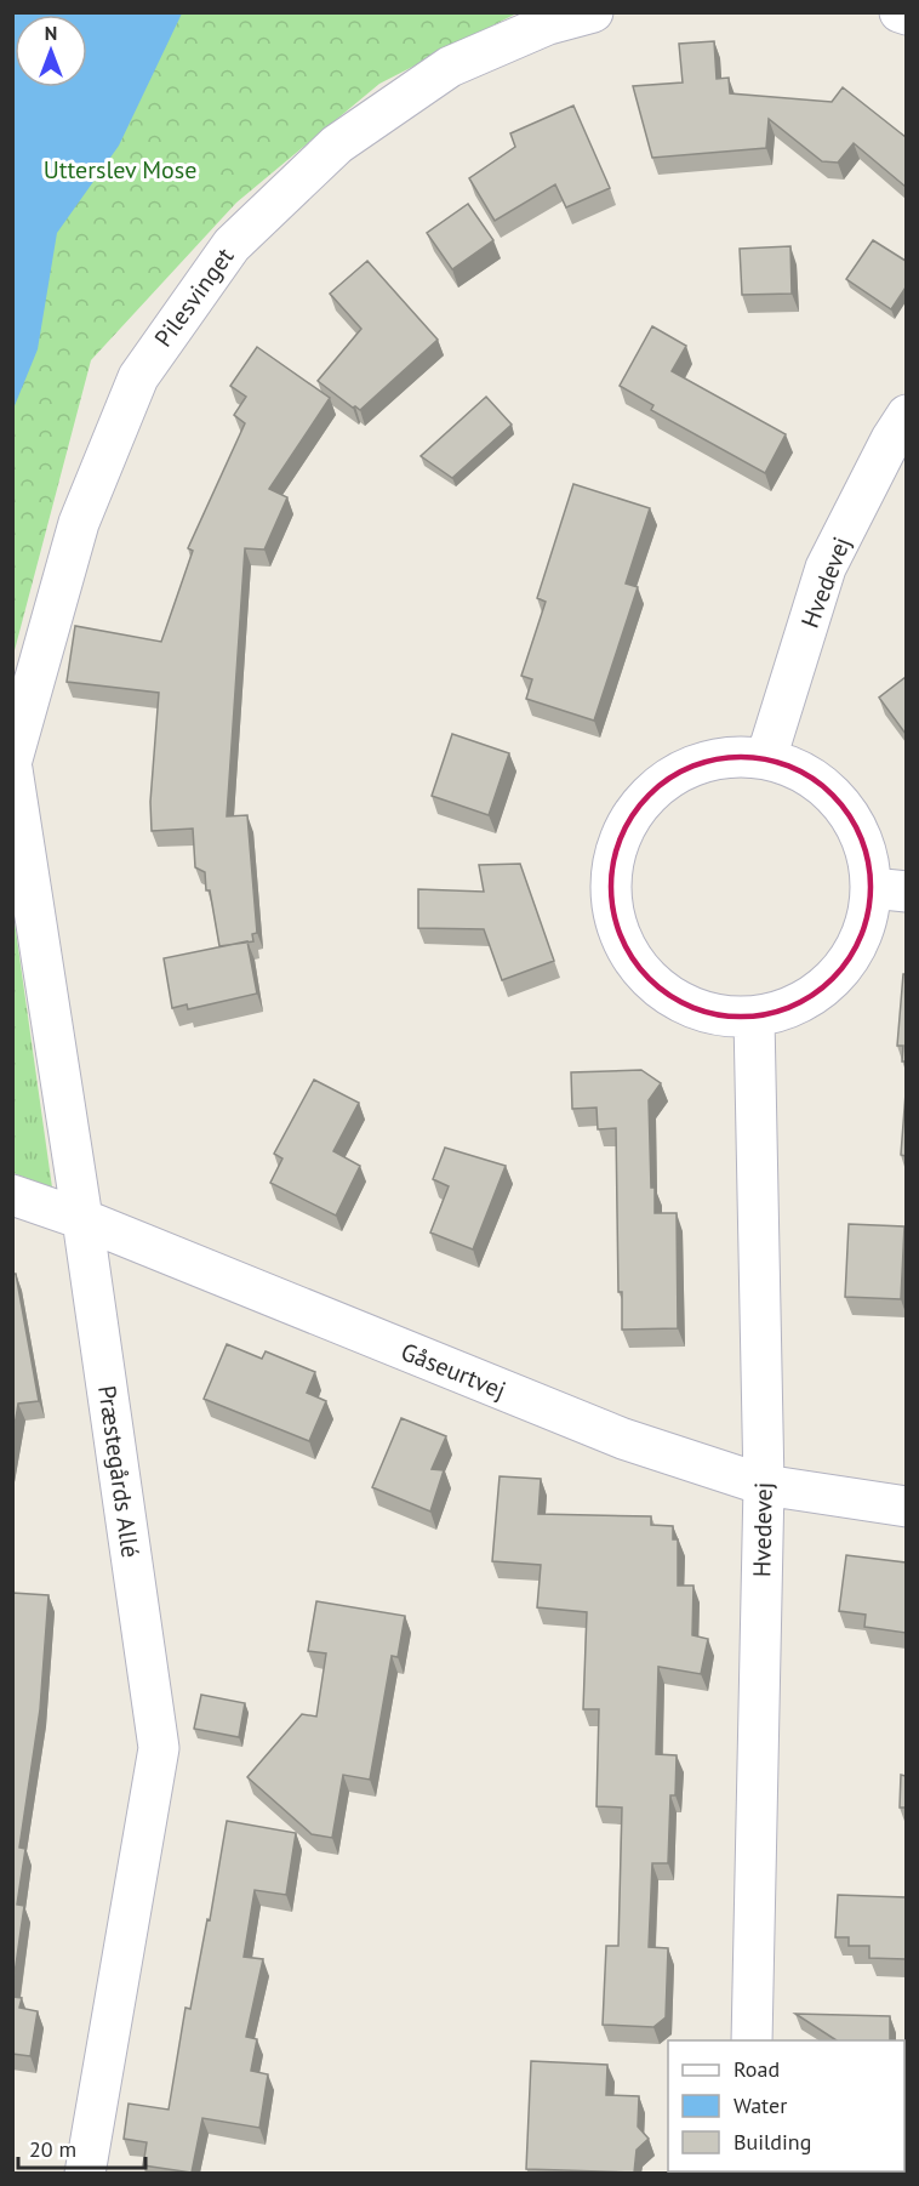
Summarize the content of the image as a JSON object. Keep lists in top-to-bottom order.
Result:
{
  "streets": {
    "street": [
      "Pilesvinget",
      "Hvedevej",
      "Gåseurtvej",
      "Præstegårds Allé"
    ]
  },
  "crossings": [
    ["Hvedevej", "Gåseurtvej"],
    ["Gåseurtvej", "Præstegårds Allé"]
  ],
  "parks": ["Utterslev Mose"],
  "legend": ["Road", "Water", "Building"],
  "scale_bar": "20 m",
  "north": "top"
}
